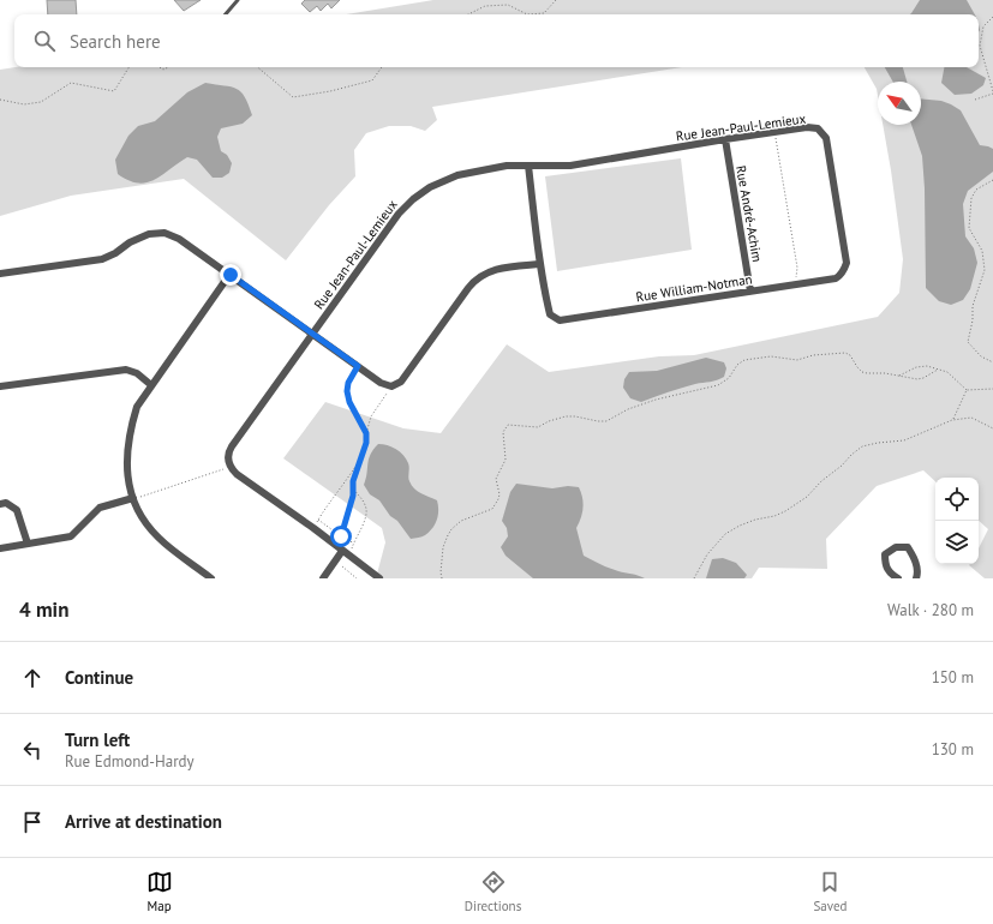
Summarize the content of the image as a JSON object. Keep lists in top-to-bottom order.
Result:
{
  "streets": {
    "street": ["Rue Jean-Paul-Lemieux", "Rue André-Achim", "Rue William-Notman"]
  },
  "crossings": [
    ["Rue Jean-Paul-Lemieux", "Rue André-Achim"],
    ["Rue Jean-Paul-Lemieux", "Rue William-Notman"],
    ["Rue André-Achim", "Rue William-Notman"]
  ],
  "north": "top left",
  "page": {
    "search": "Search here",
    "heading": ["4 min", "Walk · 280 m"],
    "list": [
      ["Continue", "150 m"],
      ["Turn left", "Rue Edmond-Hardy", "130 m"],
      "Arrive at destination"
    ],
    "nav": ["Map", "Directions", "Saved"]
  }
}
